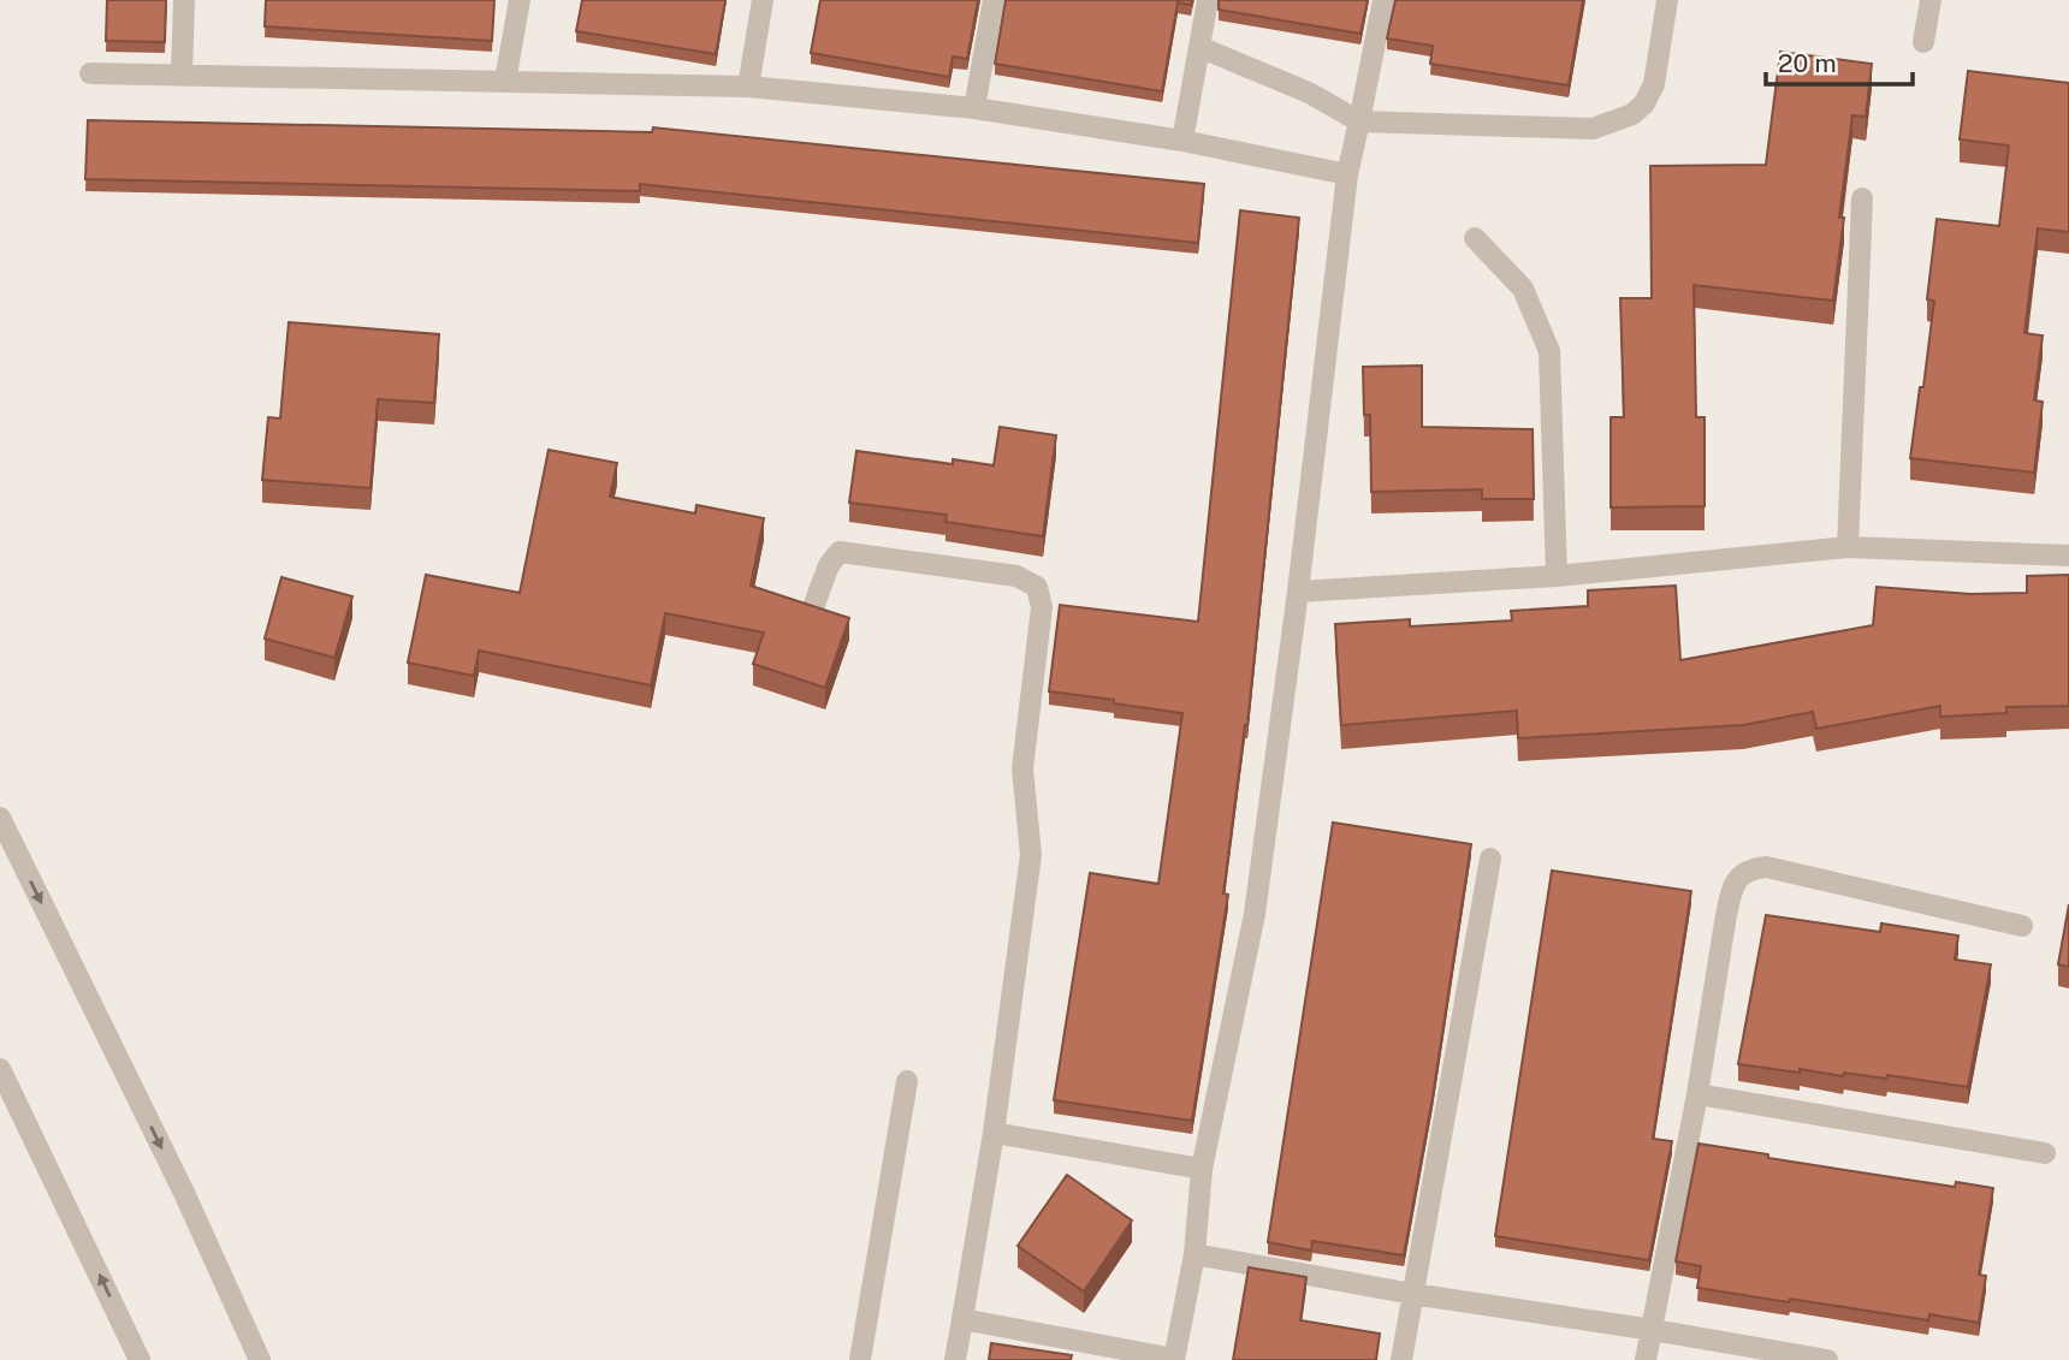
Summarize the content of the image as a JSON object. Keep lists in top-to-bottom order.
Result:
{
  "scale_bar": "20 m"
}
